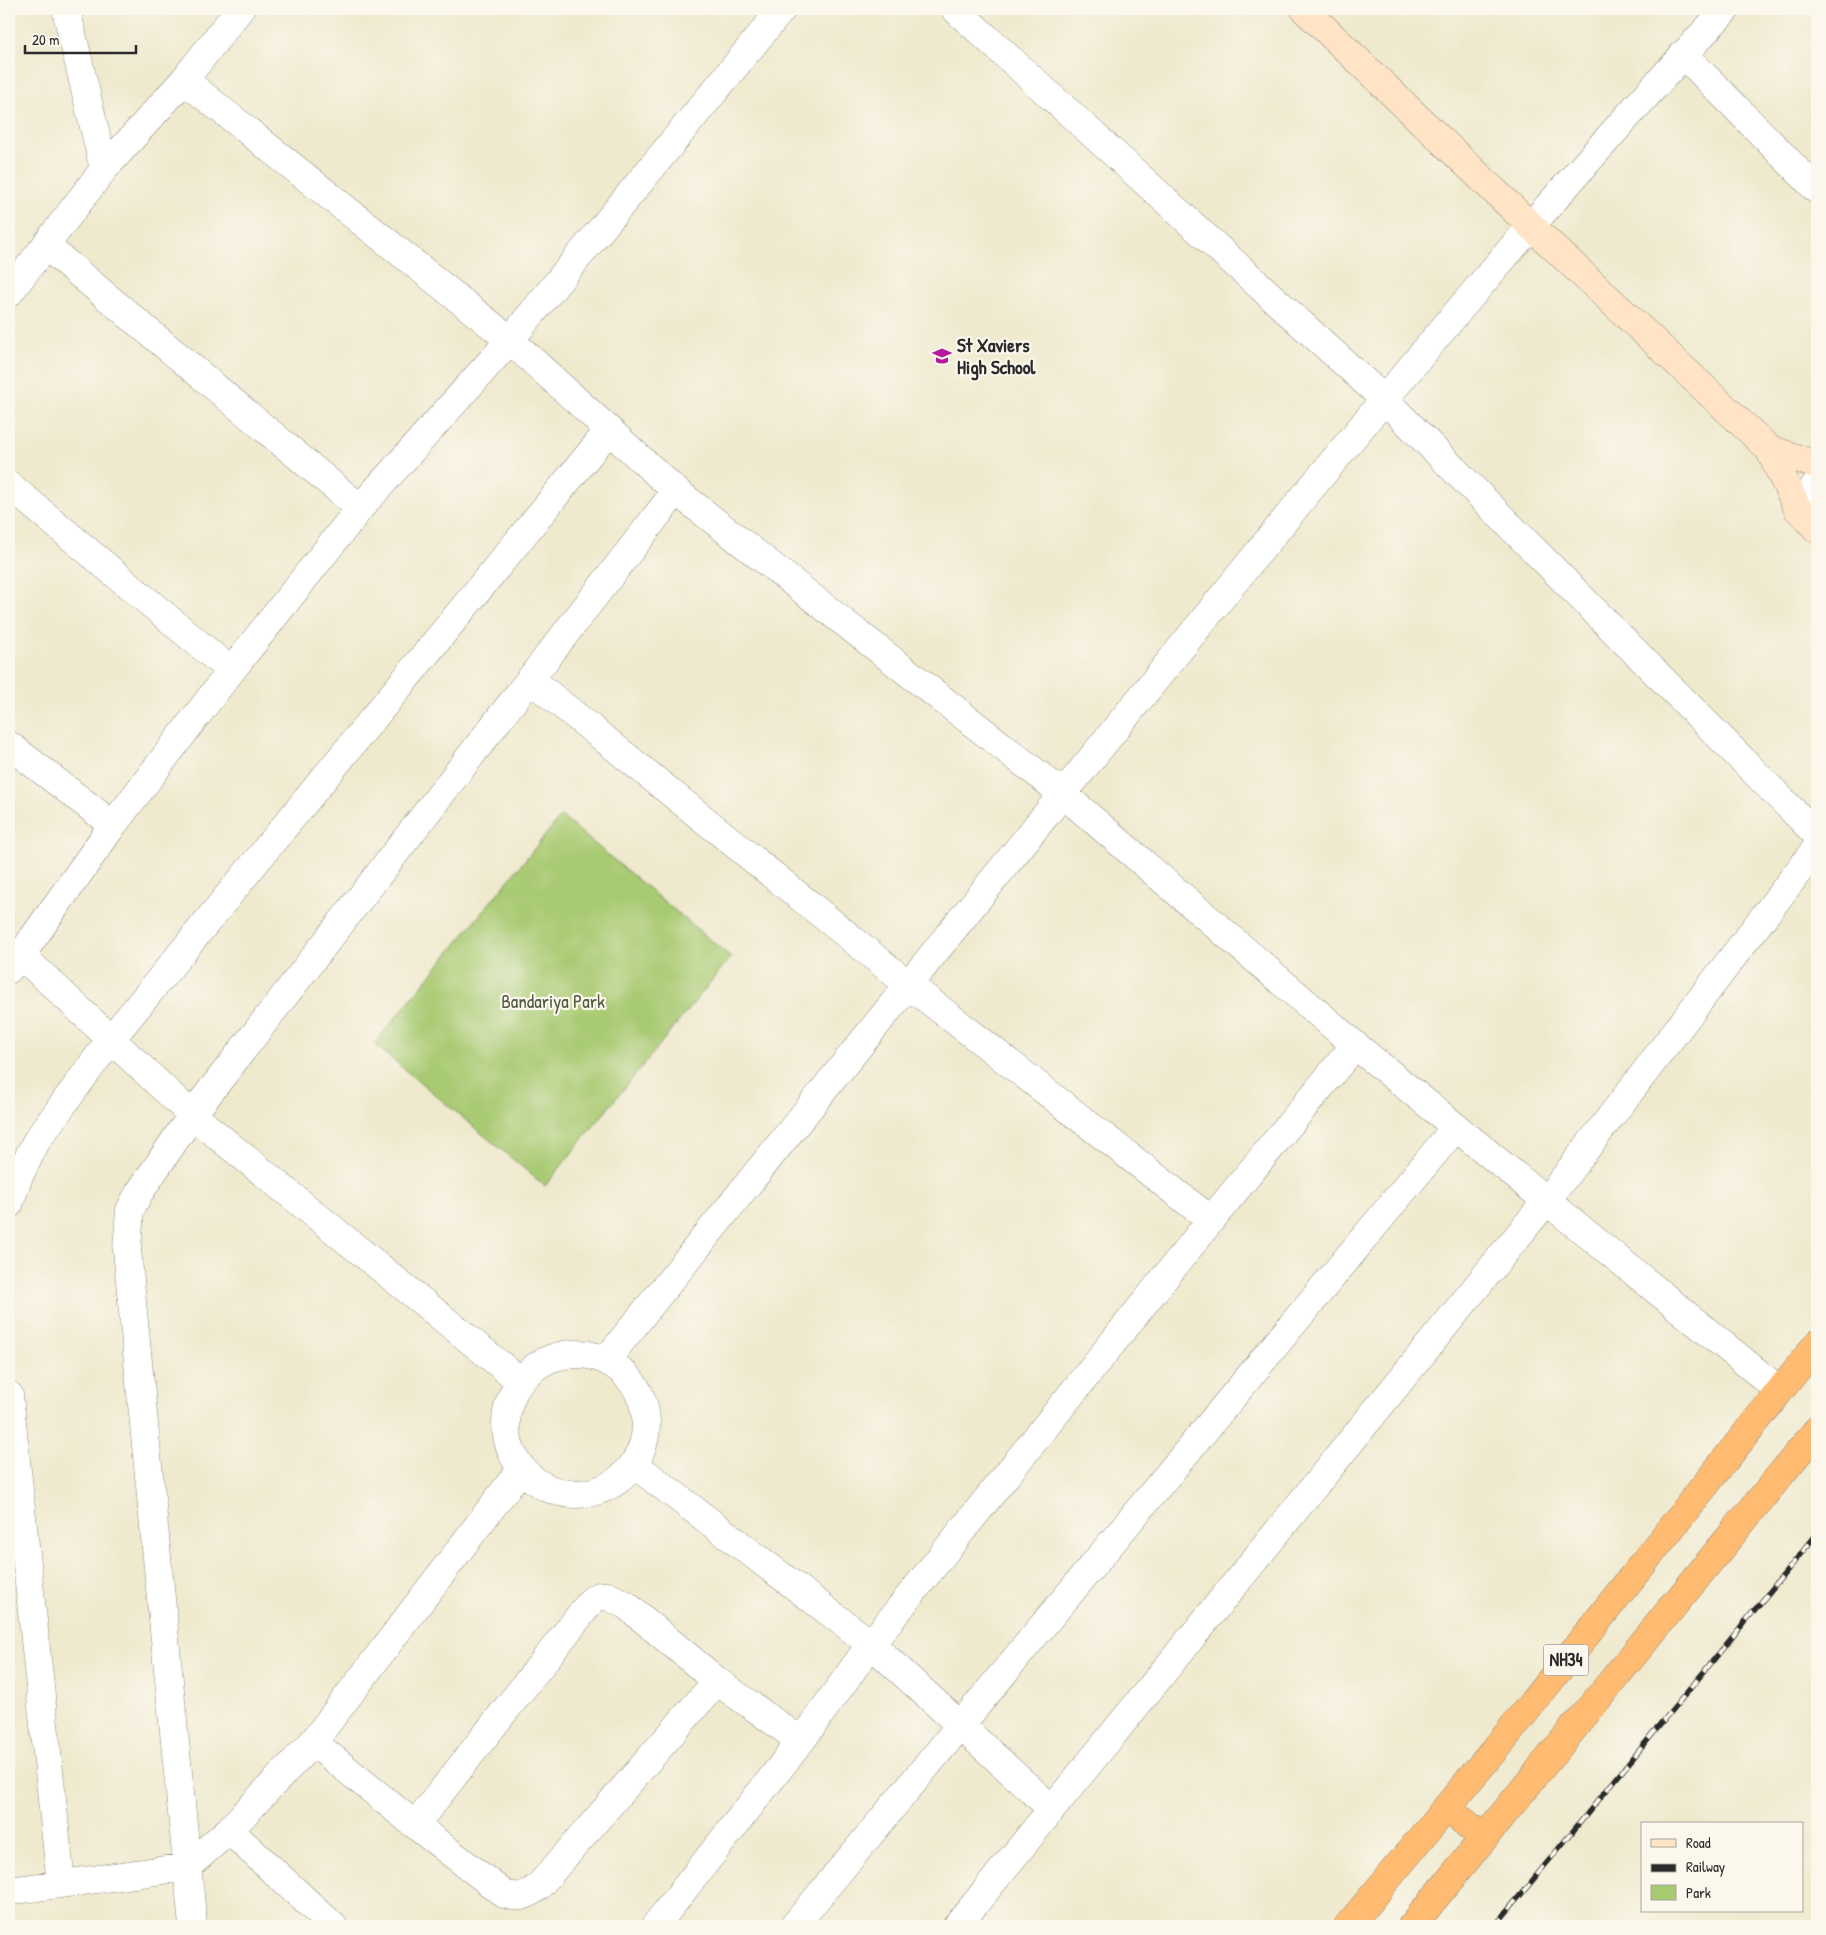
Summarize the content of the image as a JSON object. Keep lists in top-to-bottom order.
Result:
{
  "streets": {
    "highway": ["NH34"]
  },
  "parks": ["Bandariya Park"],
  "places": {
    "school or university": ["St Xaviers High School"]
  },
  "legend": ["Road", "Railway", "Park"],
  "scale_bar": "20 m"
}
